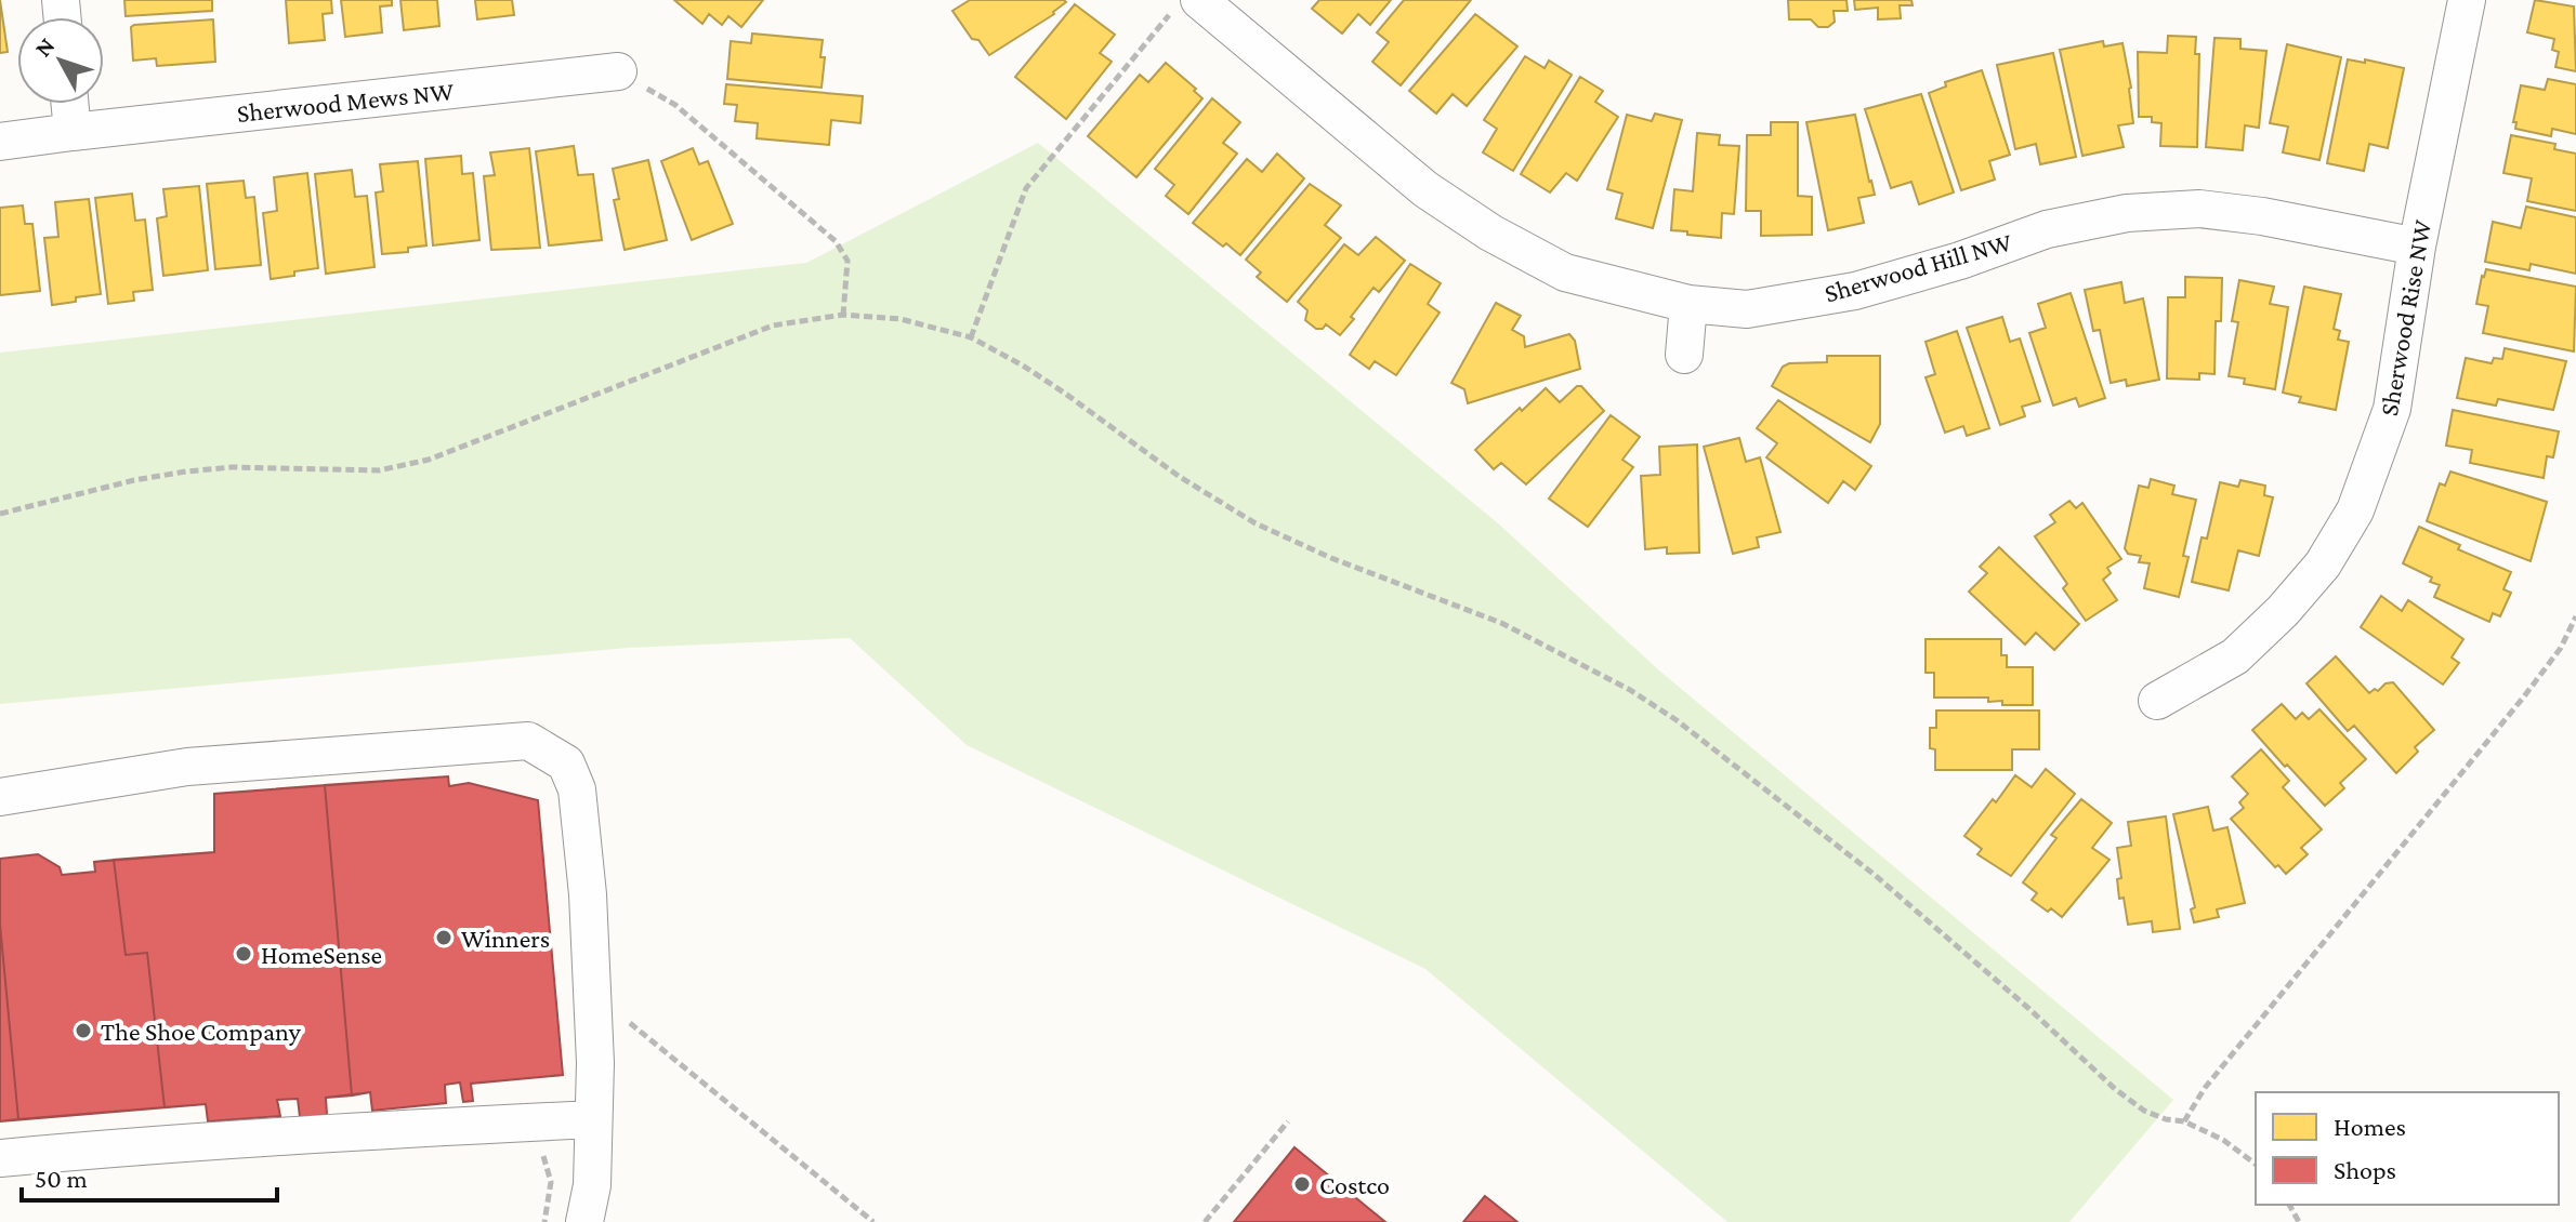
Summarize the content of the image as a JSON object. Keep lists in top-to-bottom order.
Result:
{
  "streets": {
    "street": ["Sherwood Mews NW", "Sherwood Hill NW", "Sherwood Rise NW"]
  },
  "crossings": [
    ["Sherwood Hill NW", "Sherwood Rise NW"]
  ],
  "places": [
    "Winners",
    "HomeSense",
    "The Shoe Company",
    "Costco"
  ],
  "legend": ["Homes", "Shops"],
  "scale_bar": "50 m",
  "north": "top left"
}
